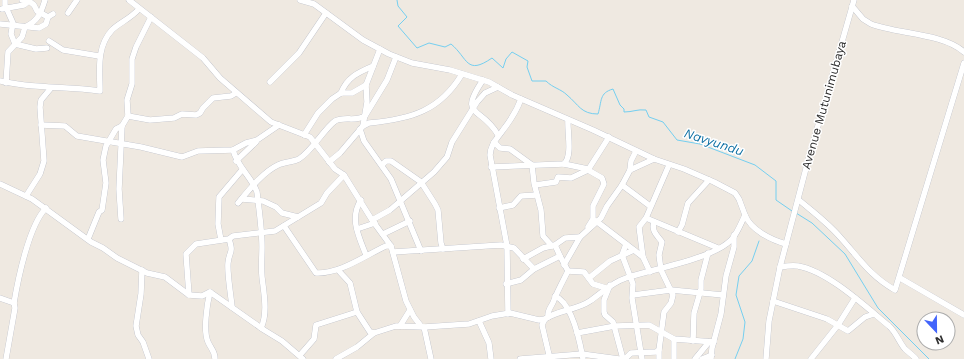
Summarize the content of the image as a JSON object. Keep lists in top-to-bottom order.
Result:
{
  "streets": {
    "street": ["Avenue Mutunimubaya"]
  },
  "water": ["Navyundu"],
  "north": "bottom"
}
